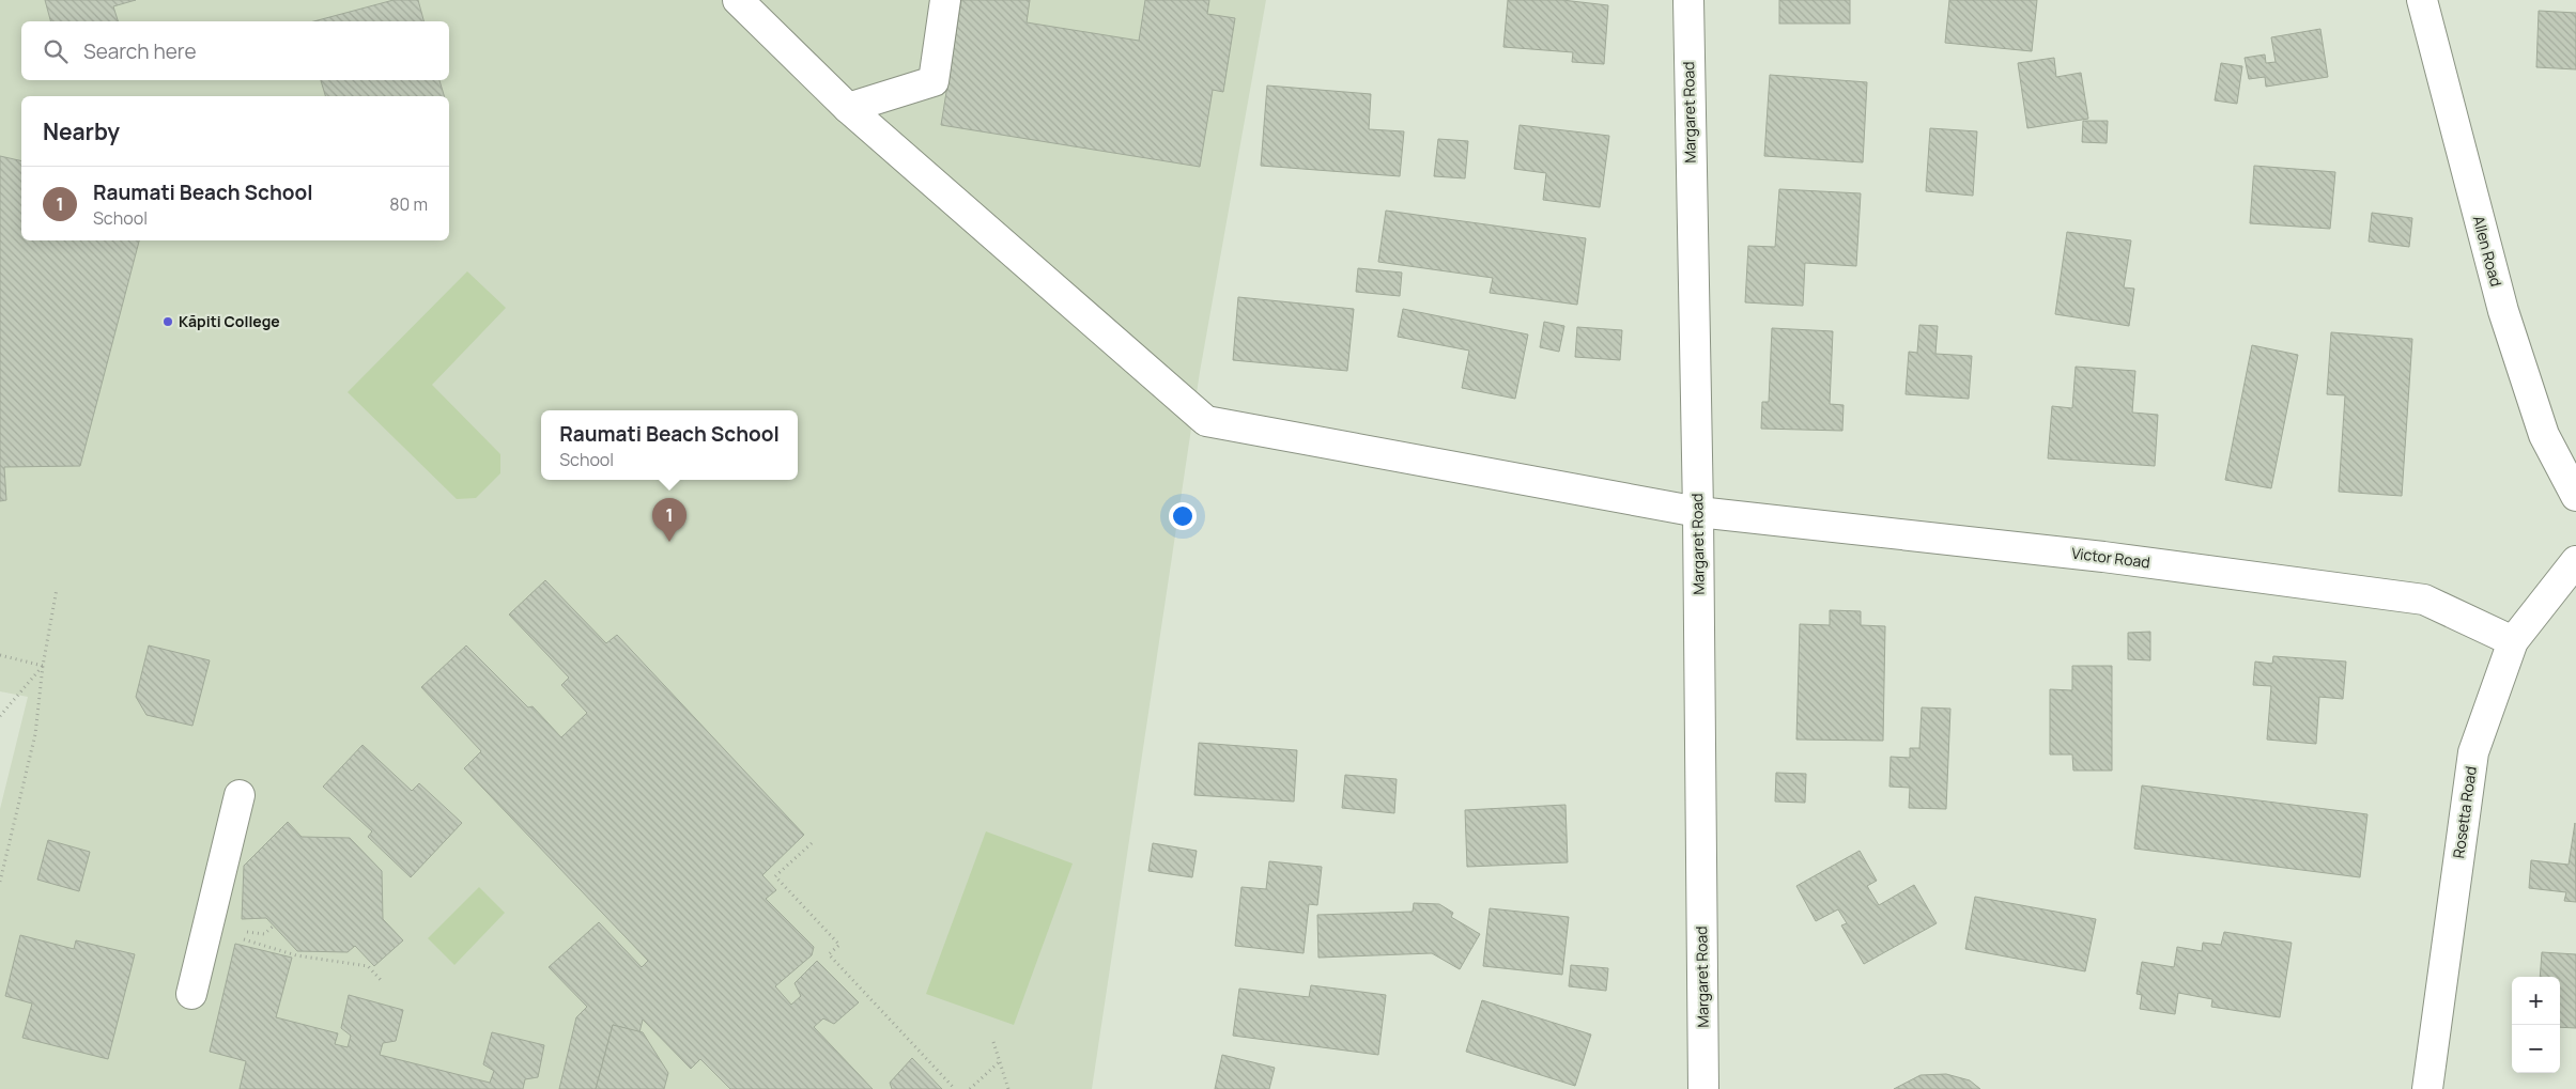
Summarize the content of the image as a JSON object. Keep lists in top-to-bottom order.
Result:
{
  "streets": {
    "street": [
      "Margaret Road",
      "Allen Road",
      "Victor Road",
      "Rosetta Road"
    ]
  },
  "crossings": [
    ["Margaret Road", "Victor Road"],
    ["Victor Road", "Rosetta Road"]
  ],
  "places": ["Kāpiti College"],
  "page": {
    "search": "Search here",
    "heading": "Nearby",
    "list": [
      {
        "mark": "1",
        "name": "Raumati Beach School",
        "note": "School",
        "value": "80 m"
      }
    ],
    "popup": ["Raumati Beach School", "School"],
    "pins": "1",
    "map_buttons": ["+", "−"]
  }
}
